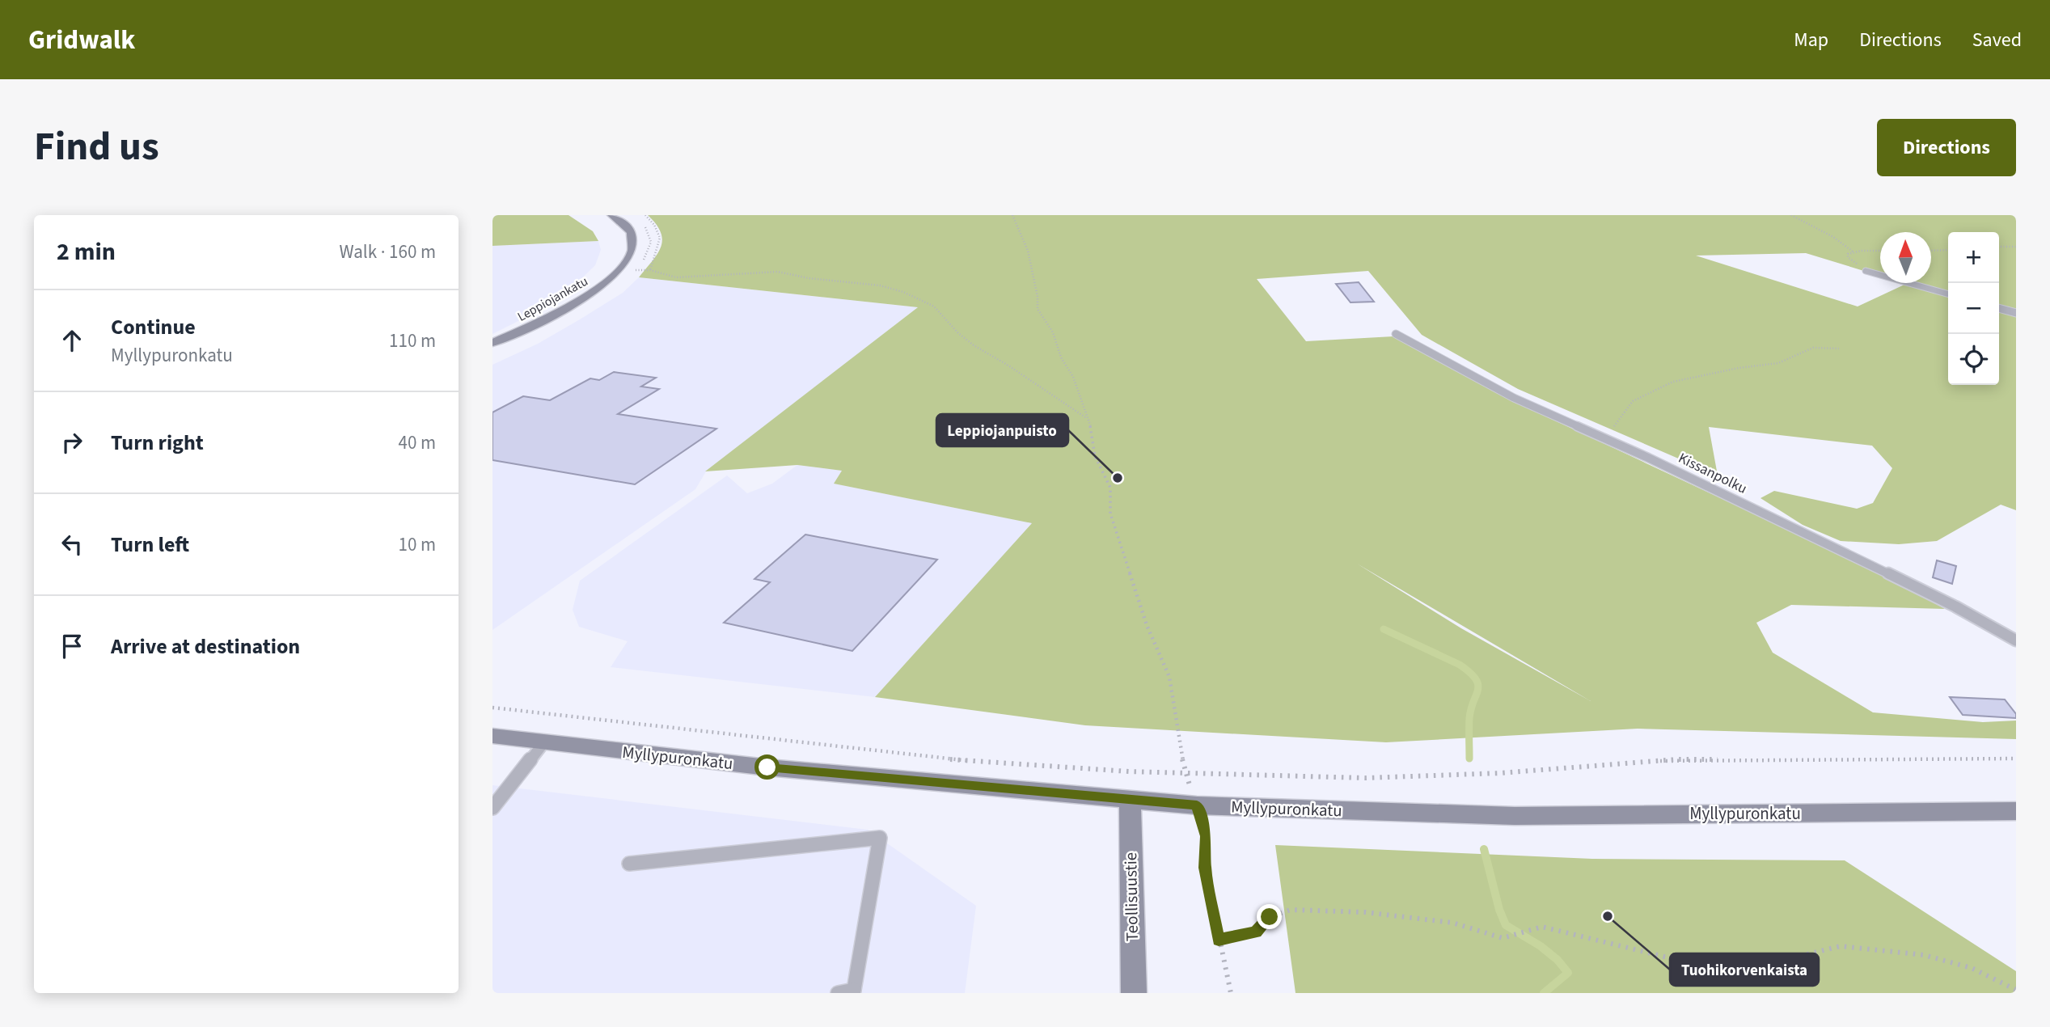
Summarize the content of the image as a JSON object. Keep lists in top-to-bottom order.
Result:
{
  "streets": {
    "main road": ["Leppiojankatu", "Myllypuronkatu", "Teollisuustie"],
    "lane": ["Kissanpolku"]
  },
  "crossings": [
    ["Myllypuronkatu", "Teollisuustie"]
  ],
  "places": ["Leppiojanpuisto", "Tuohikorvenkaista"],
  "north": "top",
  "page": {
    "header": "Gridwalk",
    "nav": ["Map", "Directions", "Saved"],
    "title": "Find us",
    "buttons": "Directions",
    "heading": ["2 min", "Walk · 160 m"],
    "map_buttons": ["+", "−"],
    "list": [
      ["Continue", "Myllypuronkatu", "110 m"],
      ["Turn right", "40 m"],
      ["Turn left", "10 m"],
      "Arrive at destination"
    ]
  }
}
